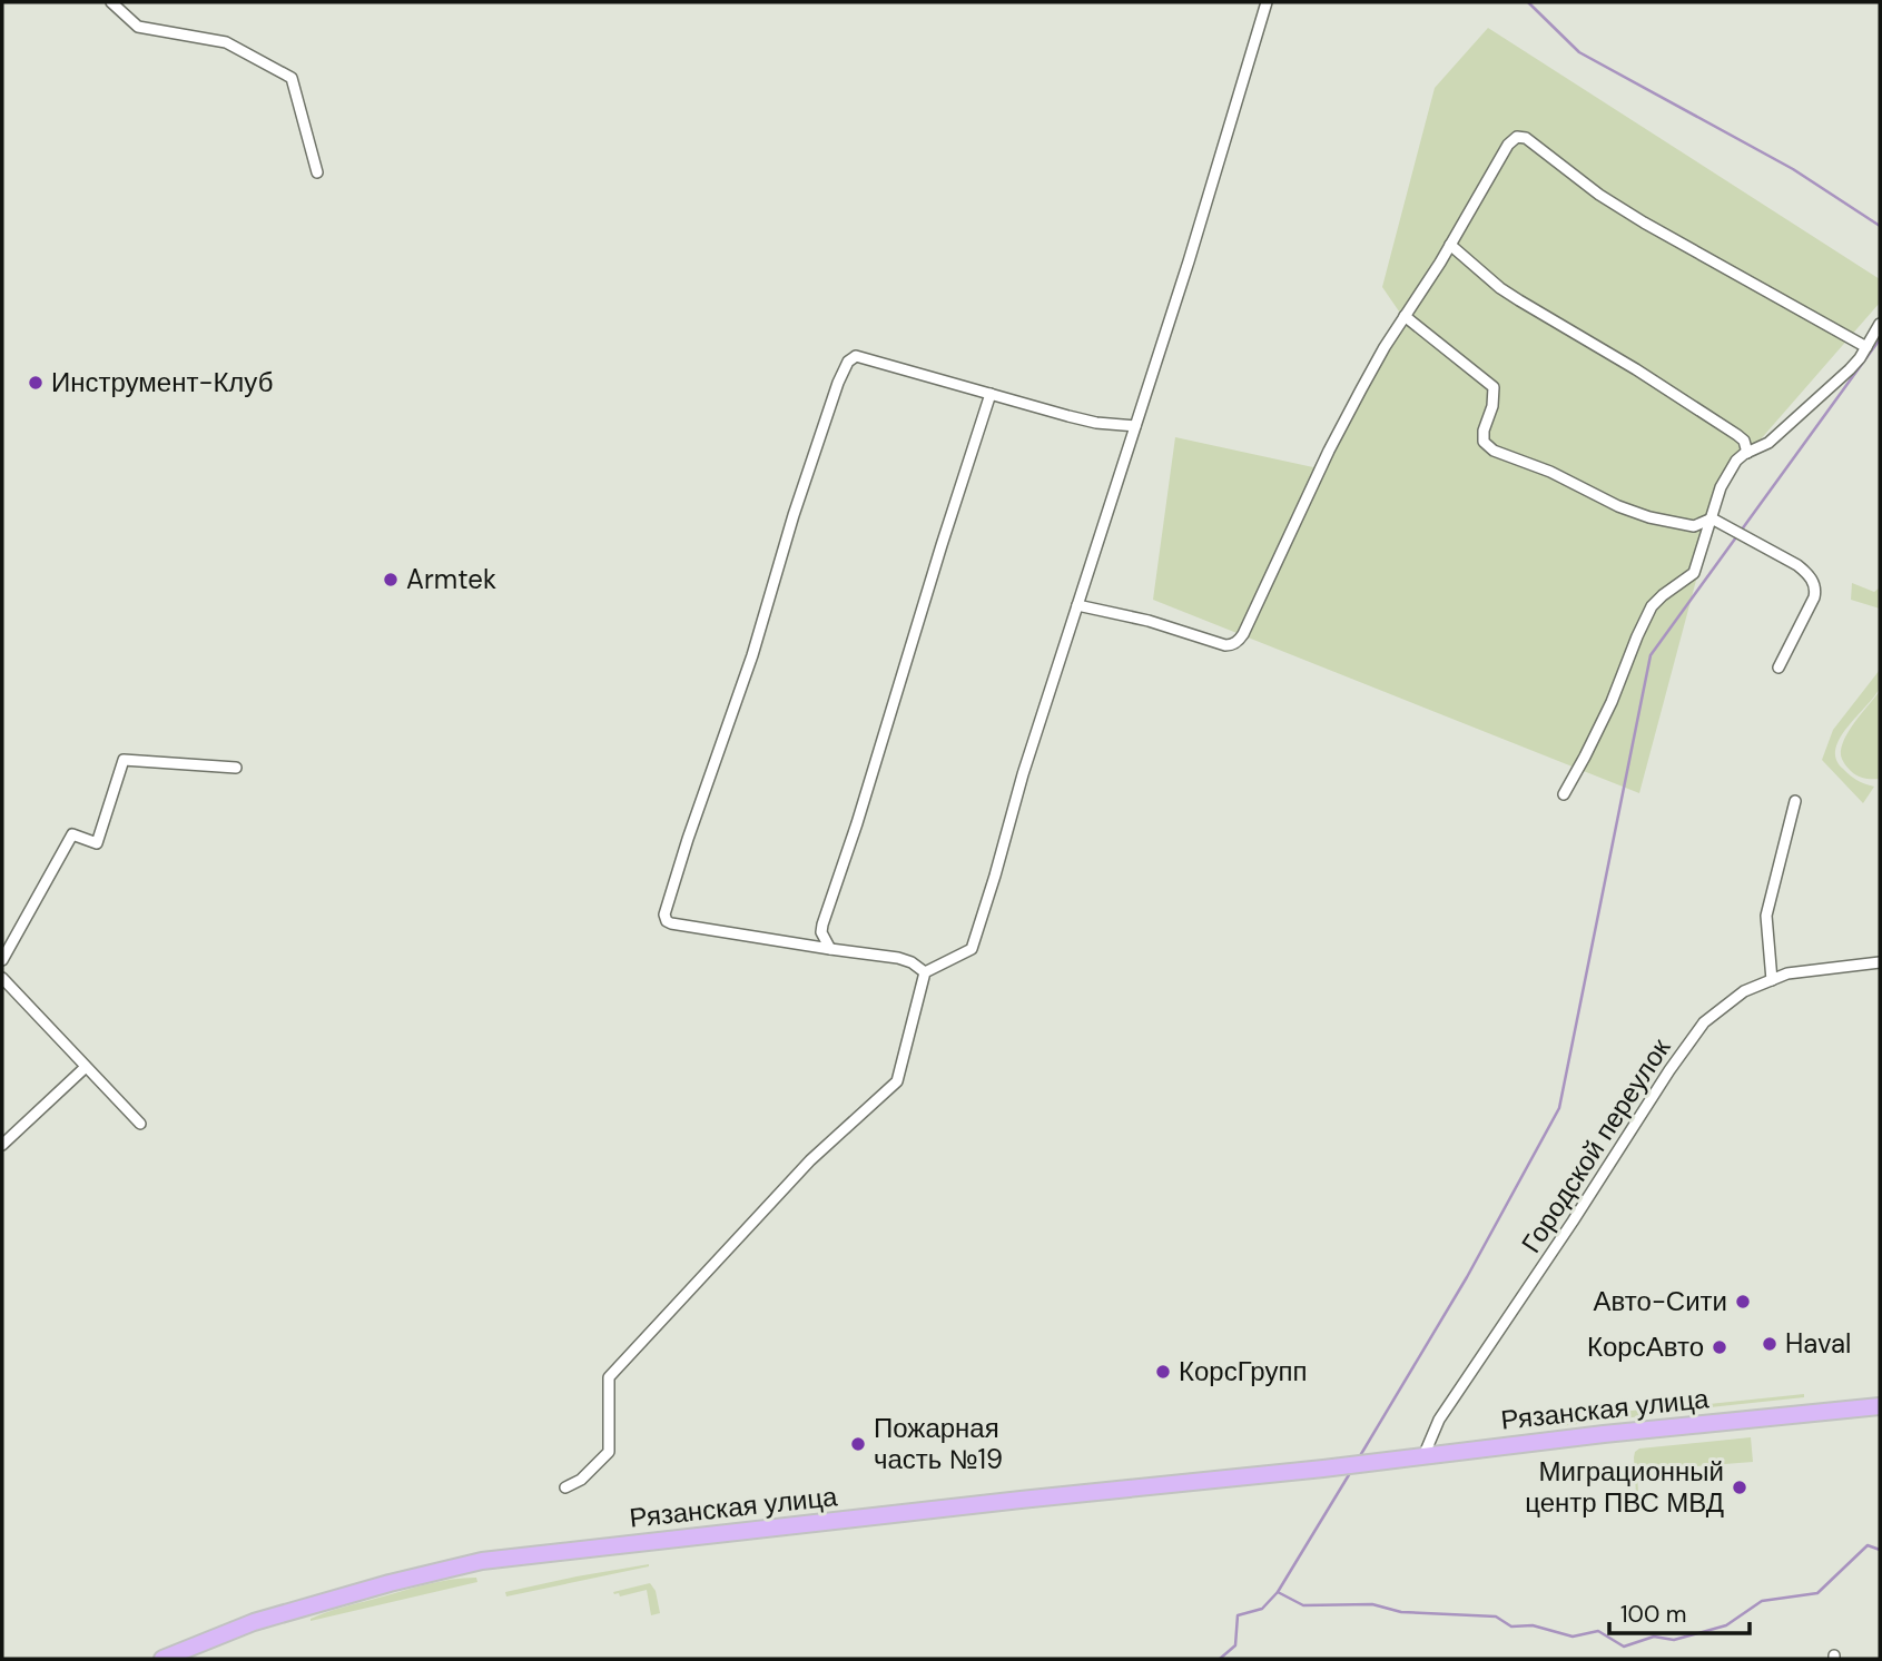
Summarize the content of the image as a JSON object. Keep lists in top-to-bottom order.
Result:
{
  "streets": {
    "main road": ["Рязанская улица"],
    "street": ["Городской переулок"]
  },
  "crossings": [
    ["Городской переулок", "Рязанская улица"]
  ],
  "places": [
    "Инструмент-Клуб",
    "Armtek",
    "Авто-Сити",
    "Haval",
    "КорсАвто",
    "КорсГрупп",
    "Пожарная часть №19",
    "Миграционный центр ПВС МВД"
  ],
  "scale_bar": "100 m"
}
